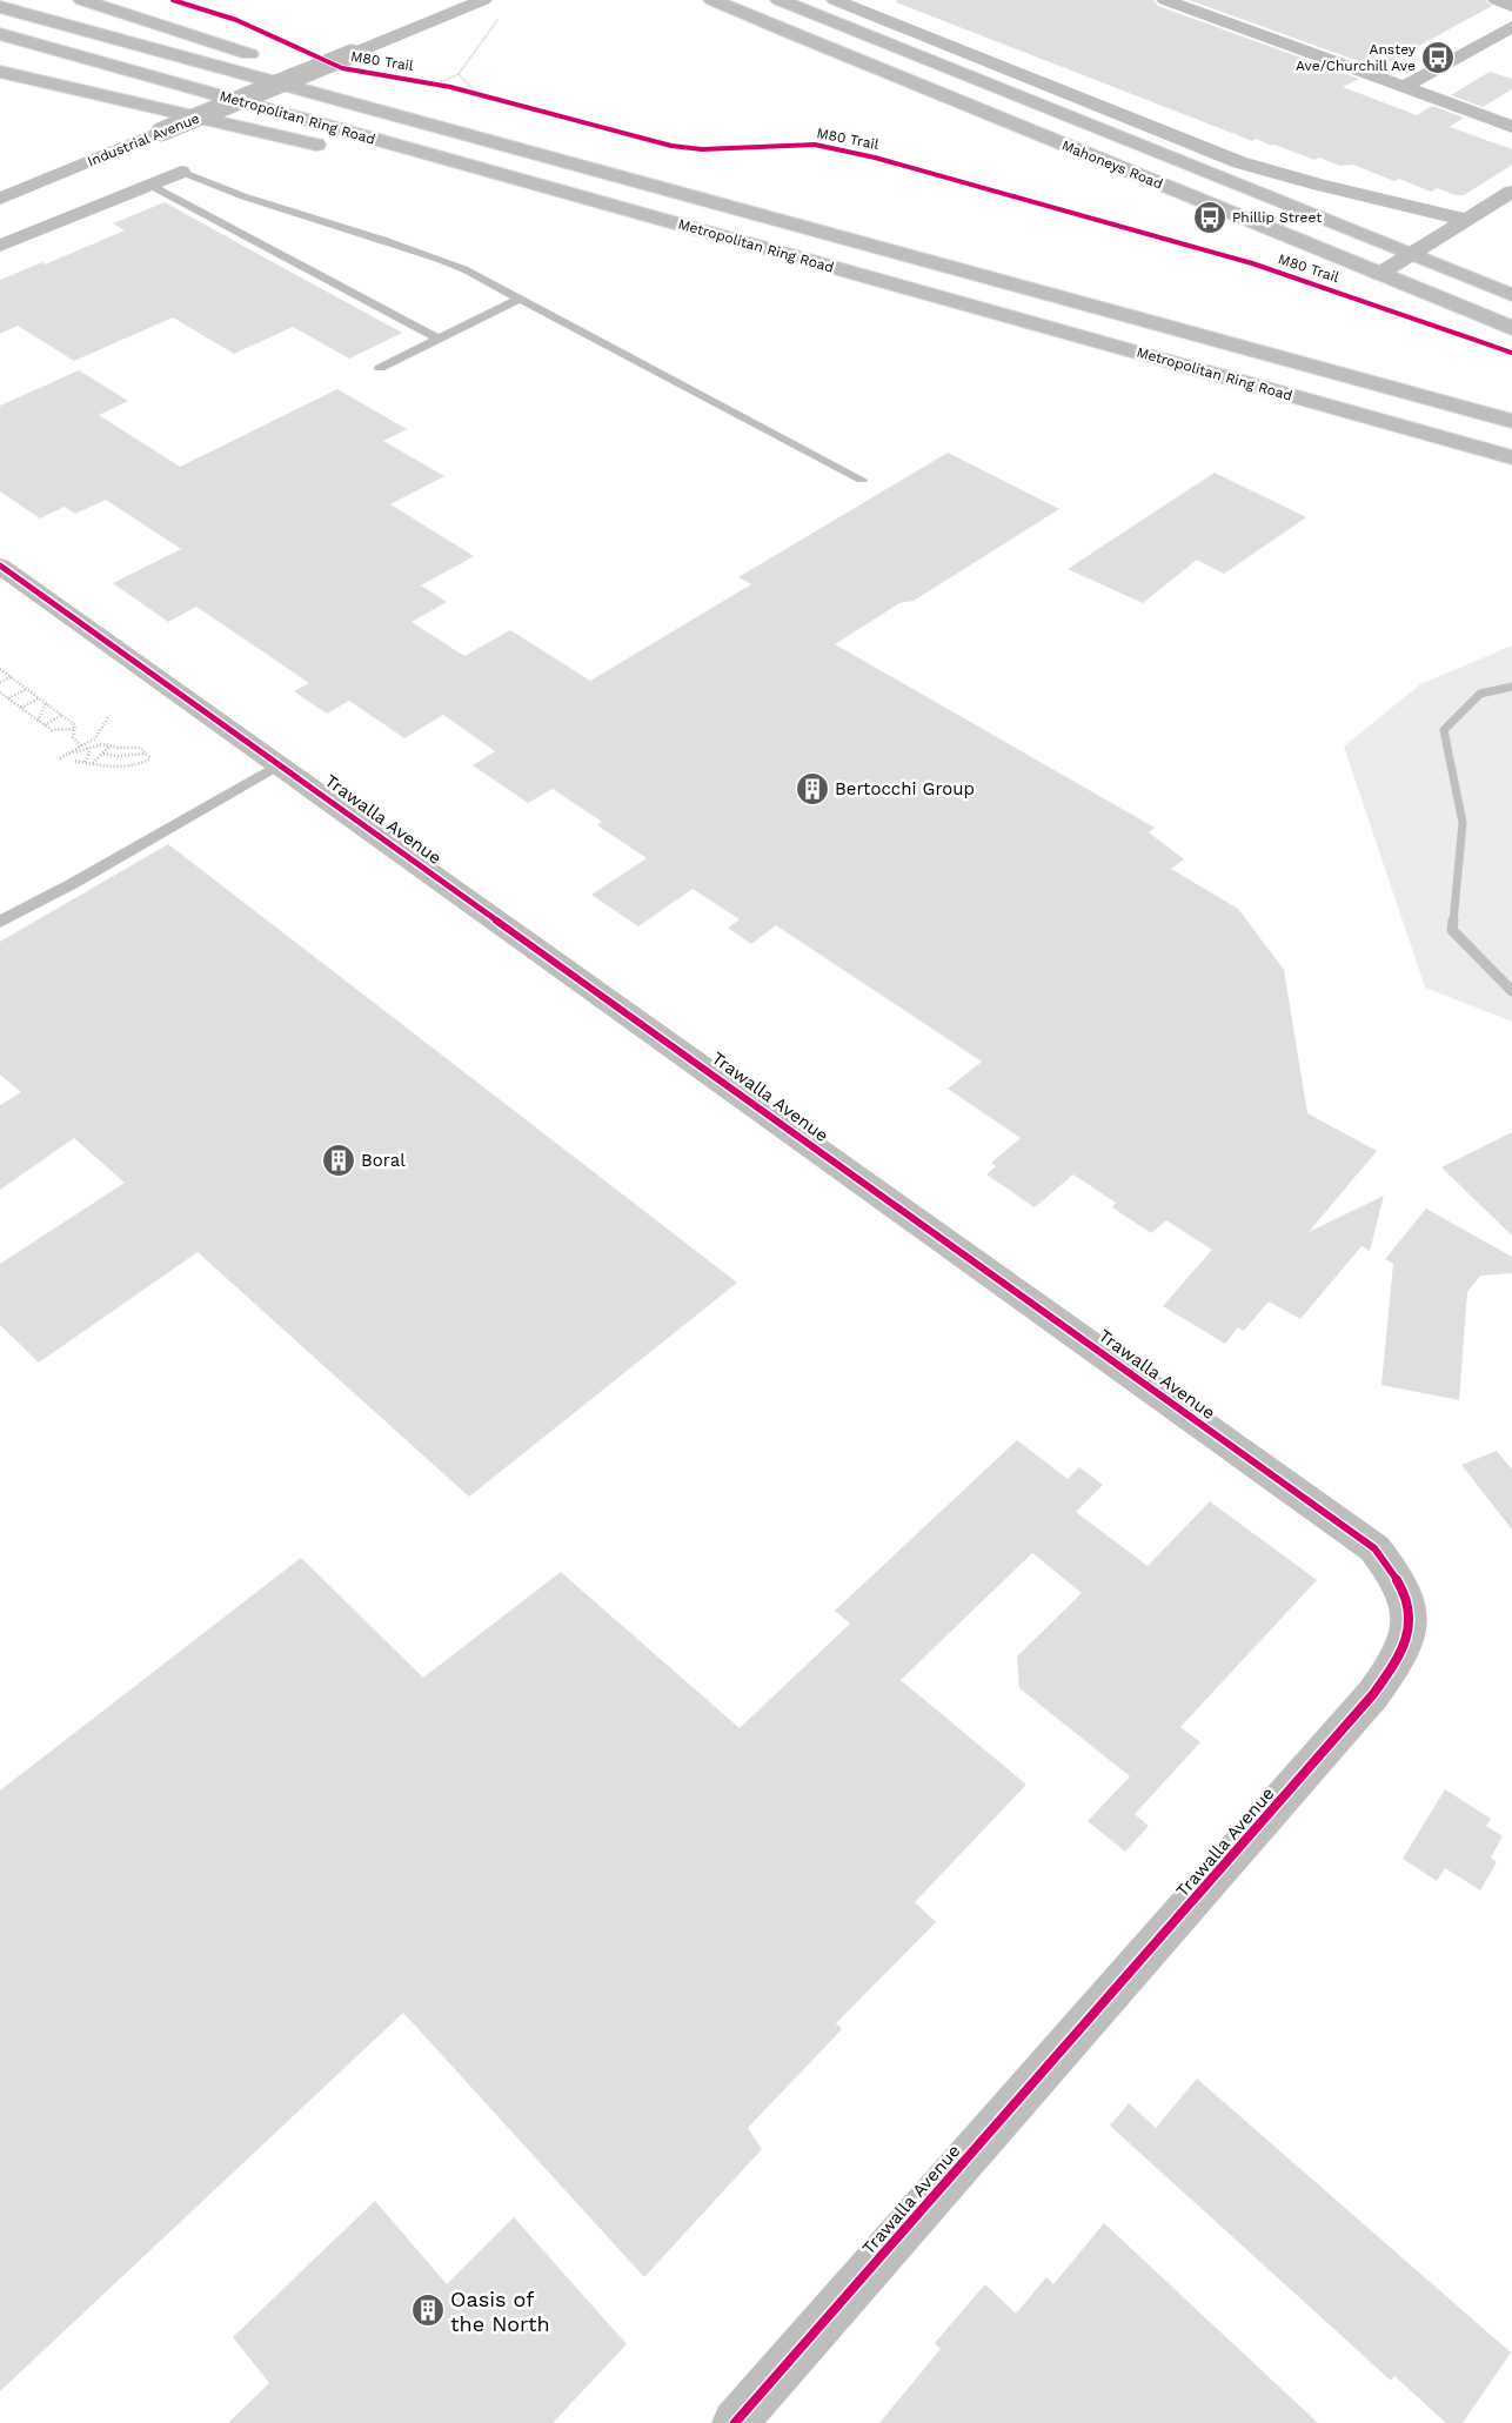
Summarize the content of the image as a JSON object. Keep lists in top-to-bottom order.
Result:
{
  "streets": {
    "main road": [
      "Metropolitan Ring Road",
      "Industrial Avenue",
      "Mahoneys Road",
      "Trawalla Avenue"
    ],
    "cycle path": ["M80 Trail"]
  },
  "places": {
    "bus stop": ["Anstey Ave/Churchill Ave", "Phillip Street"],
    "building": ["Bertocchi Group", "Boral", "Oasis of the North"]
  }
}
